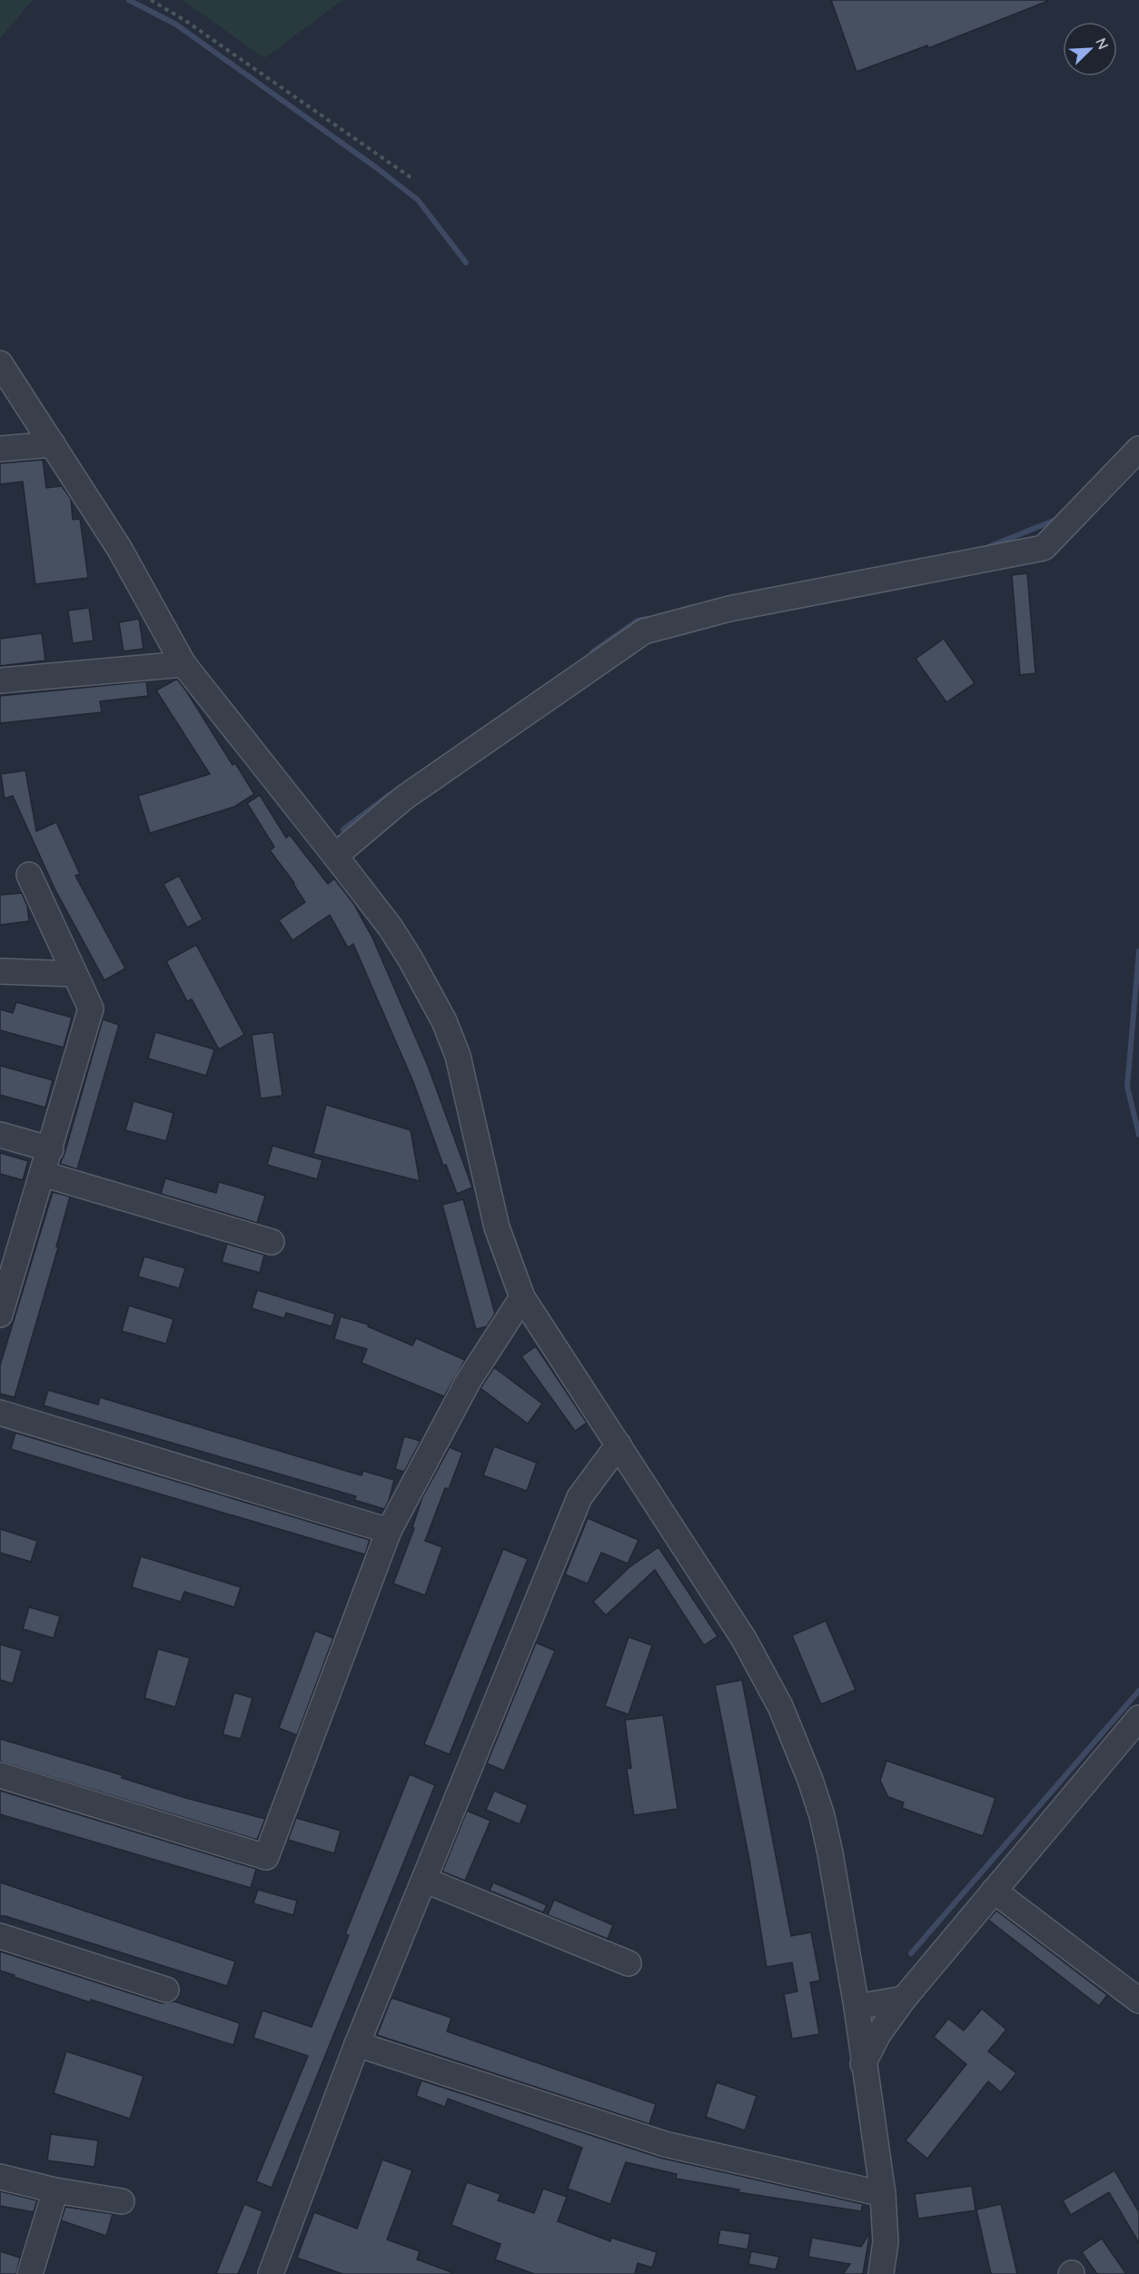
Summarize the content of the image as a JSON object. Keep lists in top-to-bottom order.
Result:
{
  "north": "top right"
}
